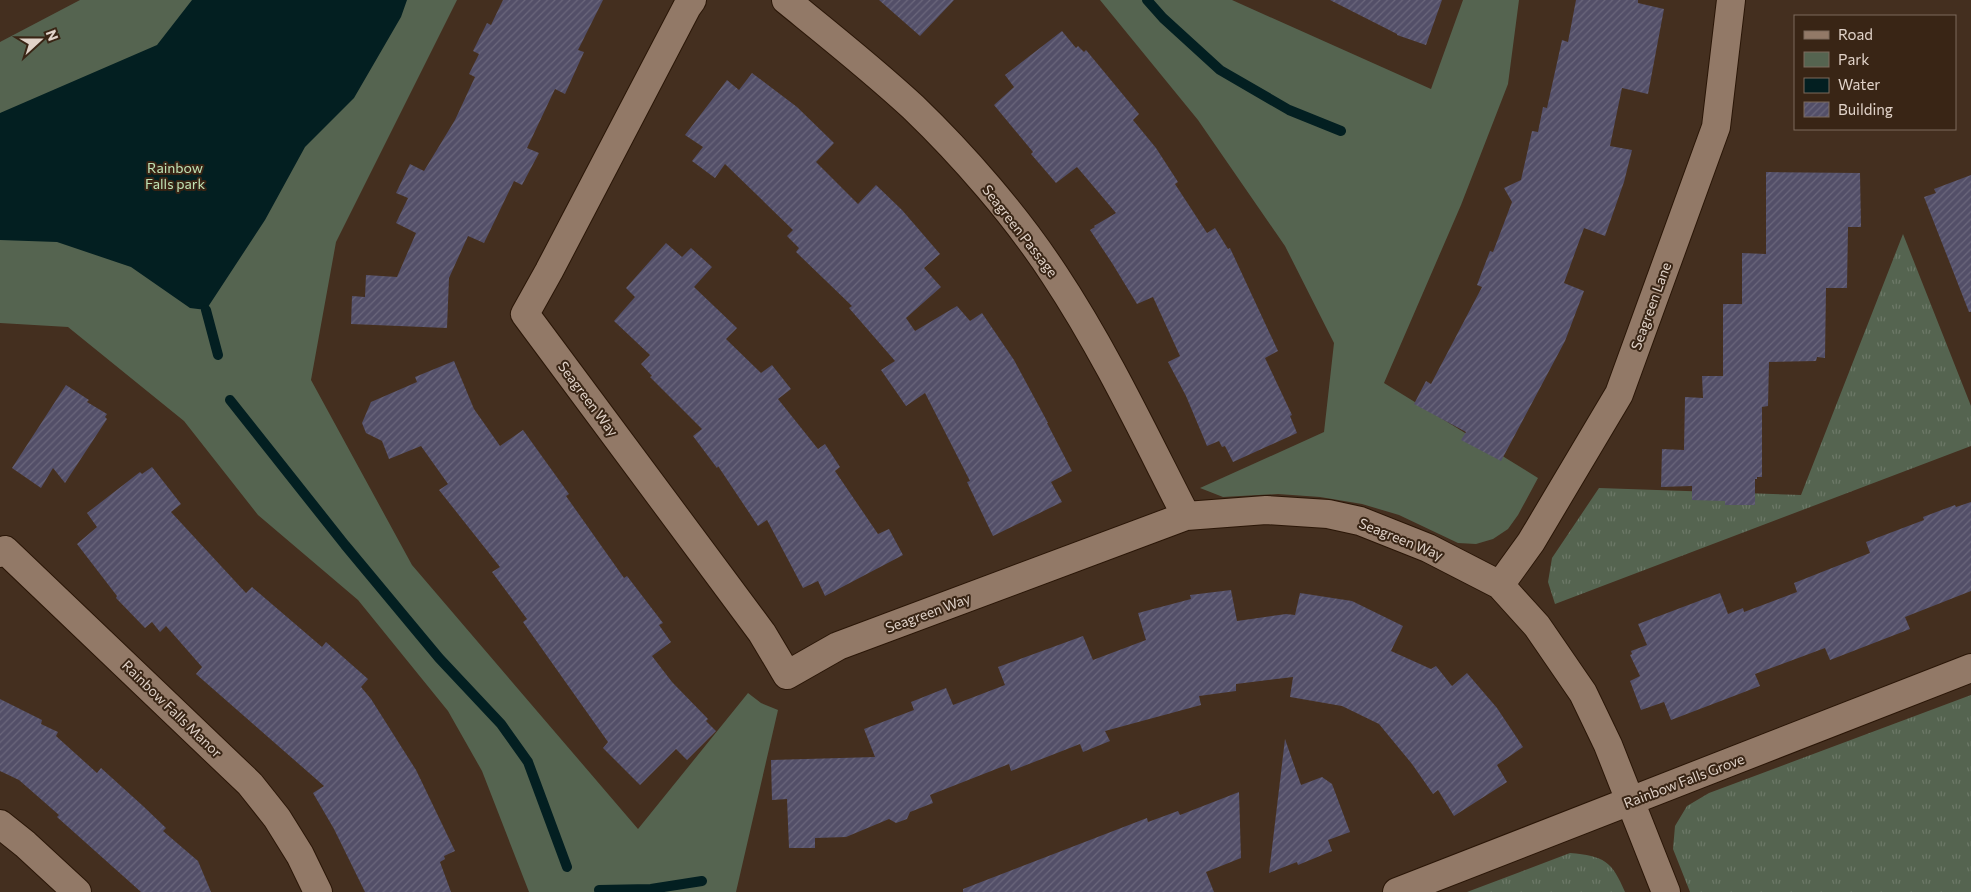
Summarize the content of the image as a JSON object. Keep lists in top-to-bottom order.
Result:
{
  "streets": {
    "street": [
      "Seagreen Passage",
      "Seagreen Lane",
      "Seagreen Way",
      "Rainbow Falls Manor",
      "Rainbow Falls Grove"
    ]
  },
  "crossings": [
    ["Seagreen Passage", "Seagreen Way"],
    ["Seagreen Lane", "Seagreen Way"],
    ["Seagreen Way", "Rainbow Falls Grove"]
  ],
  "parks": ["Rainbow Falls park"],
  "legend": [
    "Road",
    "Park",
    "Water",
    "Building"
  ],
  "north": "right"
}
